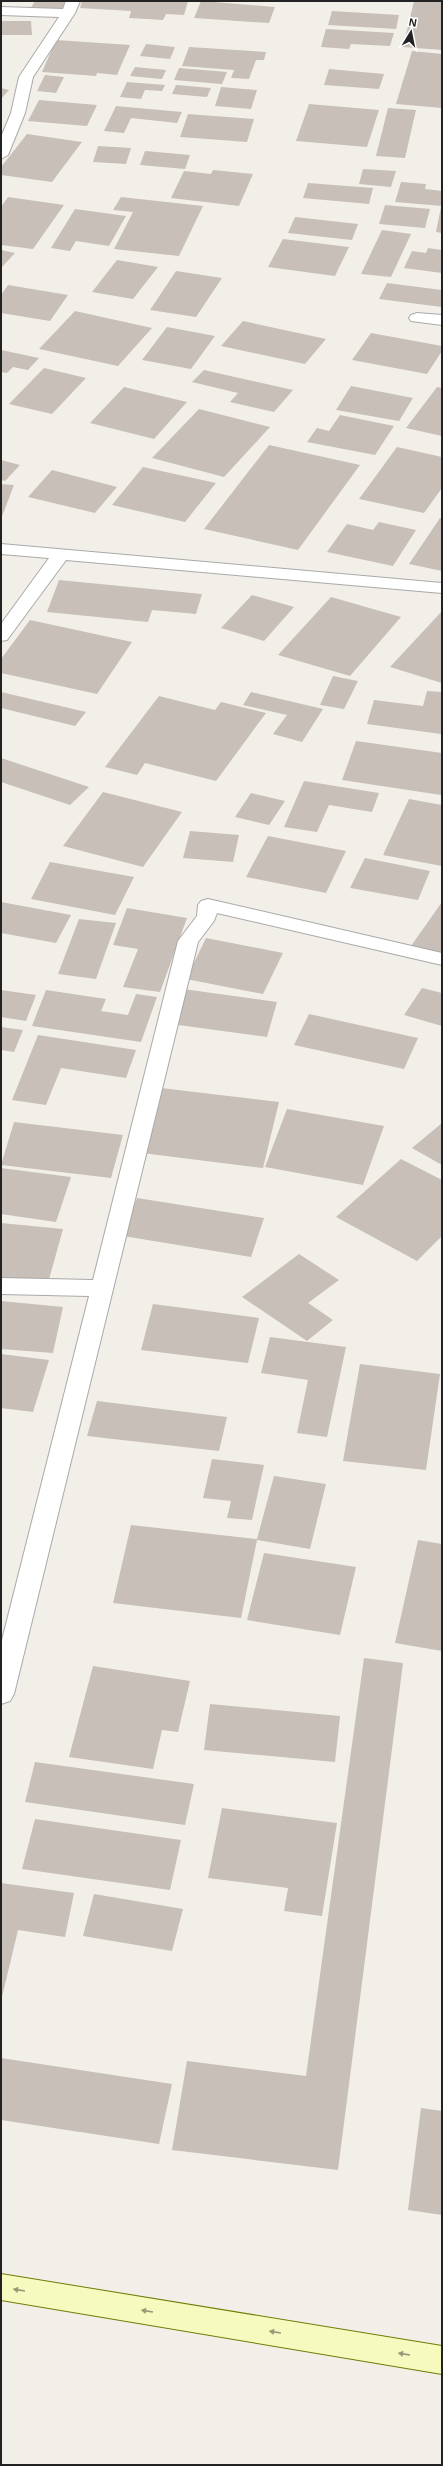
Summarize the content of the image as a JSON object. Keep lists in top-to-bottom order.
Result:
{
  "north": "top"
}
